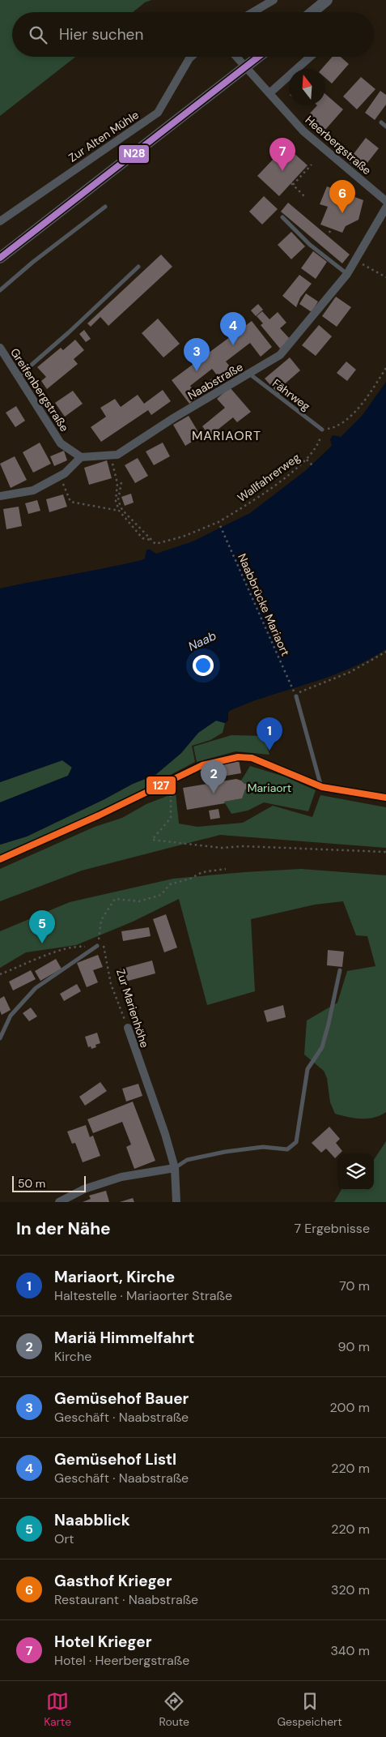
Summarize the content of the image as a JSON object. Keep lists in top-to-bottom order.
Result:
{
  "streets": {
    "street": [
      "Zur Alten Mühle",
      "Heerbergstraße",
      "Naabstraße",
      "Greifenbergstraße",
      "Zur Marienhöhe"
    ],
    "lane": ["Fährweg"],
    "path": ["Wallfahrerweg", "Naabbrücke Mariaort"]
  },
  "crossings": [
    ["Naabstraße", "Greifenbergstraße"],
    ["Naabstraße", "Fährweg"],
    ["Fährweg", "Wallfahrerweg"],
    ["Wallfahrerweg", "Naabbrücke Mariaort"]
  ],
  "districts": ["MARIAORT"],
  "water": ["Naab"],
  "parks": ["Mariaort"],
  "lines": ["transit line N28", "transit line 127"],
  "scale_bar": "50 m",
  "north": "top",
  "page": {
    "search": "Hier suchen",
    "pins": [
      "7",
      "6",
      "4",
      "3",
      "1",
      "2",
      "5"
    ],
    "scale": "50 m",
    "heading": ["In der Nähe", "7 Ergebnisse"],
    "list": [
      {
        "mark": "1",
        "name": "Mariaort, Kirche",
        "note": "Haltestelle · Mariaorter Straße",
        "value": "70 m"
      },
      {
        "mark": "2",
        "name": "Mariä Himmelfahrt",
        "note": "Kirche",
        "value": "90 m"
      },
      {
        "mark": "3",
        "name": "Gemüsehof Bauer",
        "note": "Geschäft · Naabstraße",
        "value": "200 m"
      },
      {
        "mark": "4",
        "name": "Gemüsehof Listl",
        "note": "Geschäft · Naabstraße",
        "value": "220 m"
      },
      {
        "mark": "5",
        "name": "Naabblick",
        "note": "Ort",
        "value": "220 m"
      },
      {
        "mark": "6",
        "name": "Gasthof Krieger",
        "note": "Restaurant · Naabstraße",
        "value": "320 m"
      },
      {
        "mark": "7",
        "name": "Hotel Krieger",
        "note": "Hotel · Heerbergstraße",
        "value": "340 m"
      }
    ],
    "nav": ["Karte", "Route", "Gespeichert"]
  }
}
